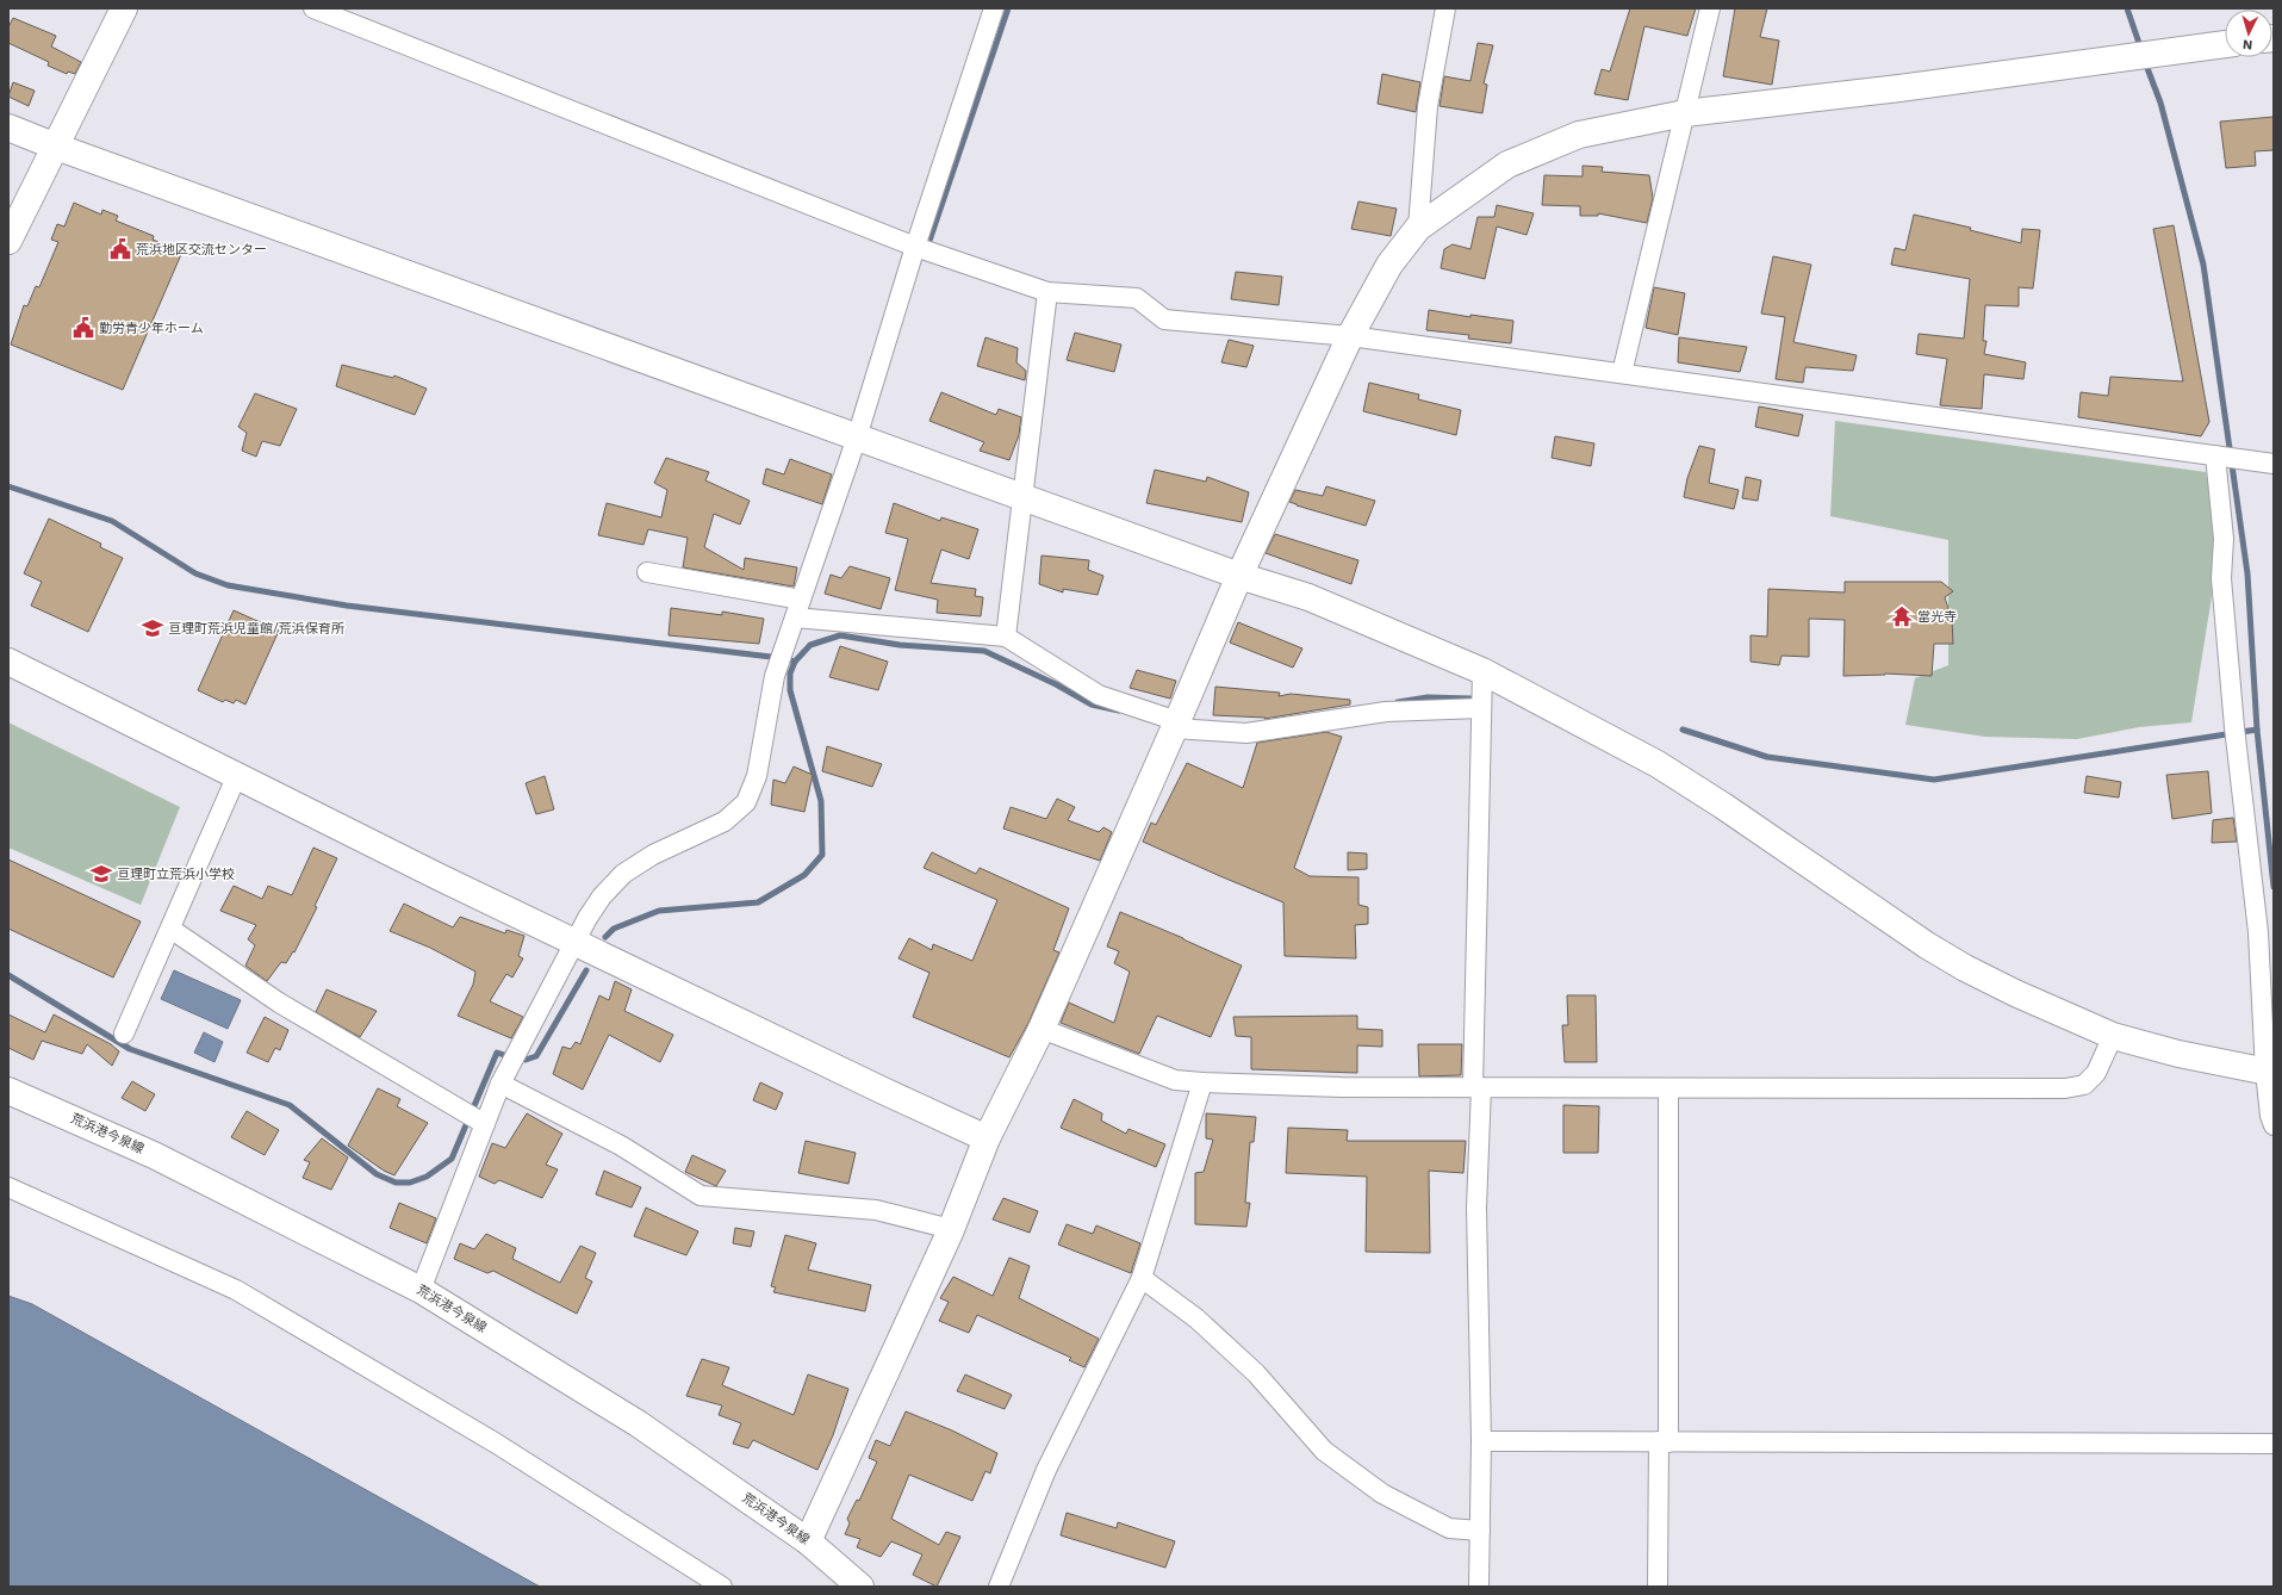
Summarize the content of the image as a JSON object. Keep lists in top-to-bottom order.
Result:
{
  "streets": {
    "street": ["荒浜港今泉線"]
  },
  "places": {
    "public building": ["荒浜地区交流センター", "勤労青少年ホーム"],
    "temple": ["當光寺"],
    "school or university": ["亘理町荒浜児童館/荒浜保育所", "亘理町立荒浜小学校"]
  },
  "north": "bottom"
}
